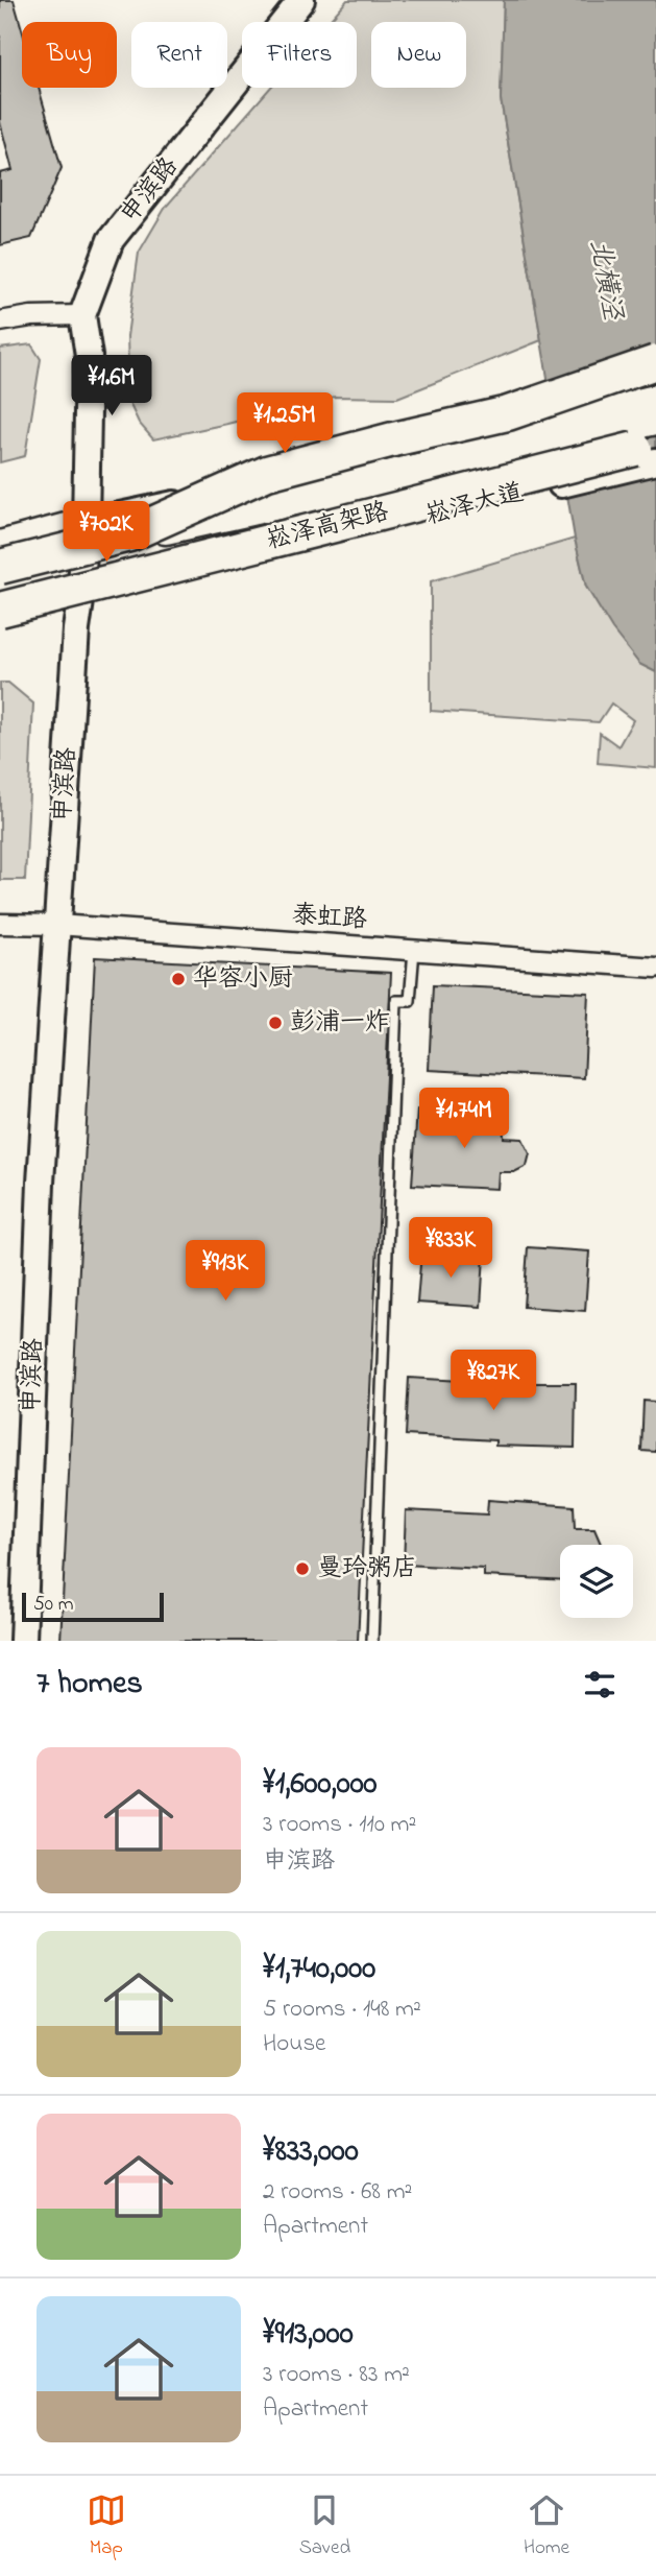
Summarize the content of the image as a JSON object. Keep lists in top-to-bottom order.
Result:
{
  "streets": {
    "highway": ["崧泽高架路"],
    "main road": ["申滨路", "崧泽大道"],
    "street": ["泰虹路"]
  },
  "crossings": [
    ["申滨路", "崧泽大道"],
    ["申滨路", "泰虹路"],
    ["崧泽大道", "崧泽高架路"]
  ],
  "water": ["北横泾"],
  "places": ["华容小厨", "彭浦一炸", "曼玲粥店"],
  "scale_bar": "50 m",
  "page": {
    "chip": [
      "Buy",
      "Rent",
      "Filters",
      "New"
    ],
    "price": [
      "¥1.6M",
      "¥1.25M",
      "¥702K",
      "¥1.74M",
      "¥833K",
      "¥913K",
      "¥827K"
    ],
    "scale": "50 m",
    "heading": "7 homes",
    "list": [
      {
        "name": "¥1,600,000",
        "note": "3 rooms · 110 m² · 申滨路"
      },
      {
        "name": "¥1,740,000",
        "note": "5 rooms · 148 m² · House"
      },
      {
        "name": "¥833,000",
        "note": "2 rooms · 68 m² · Apartment"
      },
      {
        "name": "¥913,000",
        "note": "3 rooms · 83 m² · Apartment"
      }
    ],
    "tabs": ["Map", "Saved", "Home"]
  }
}
